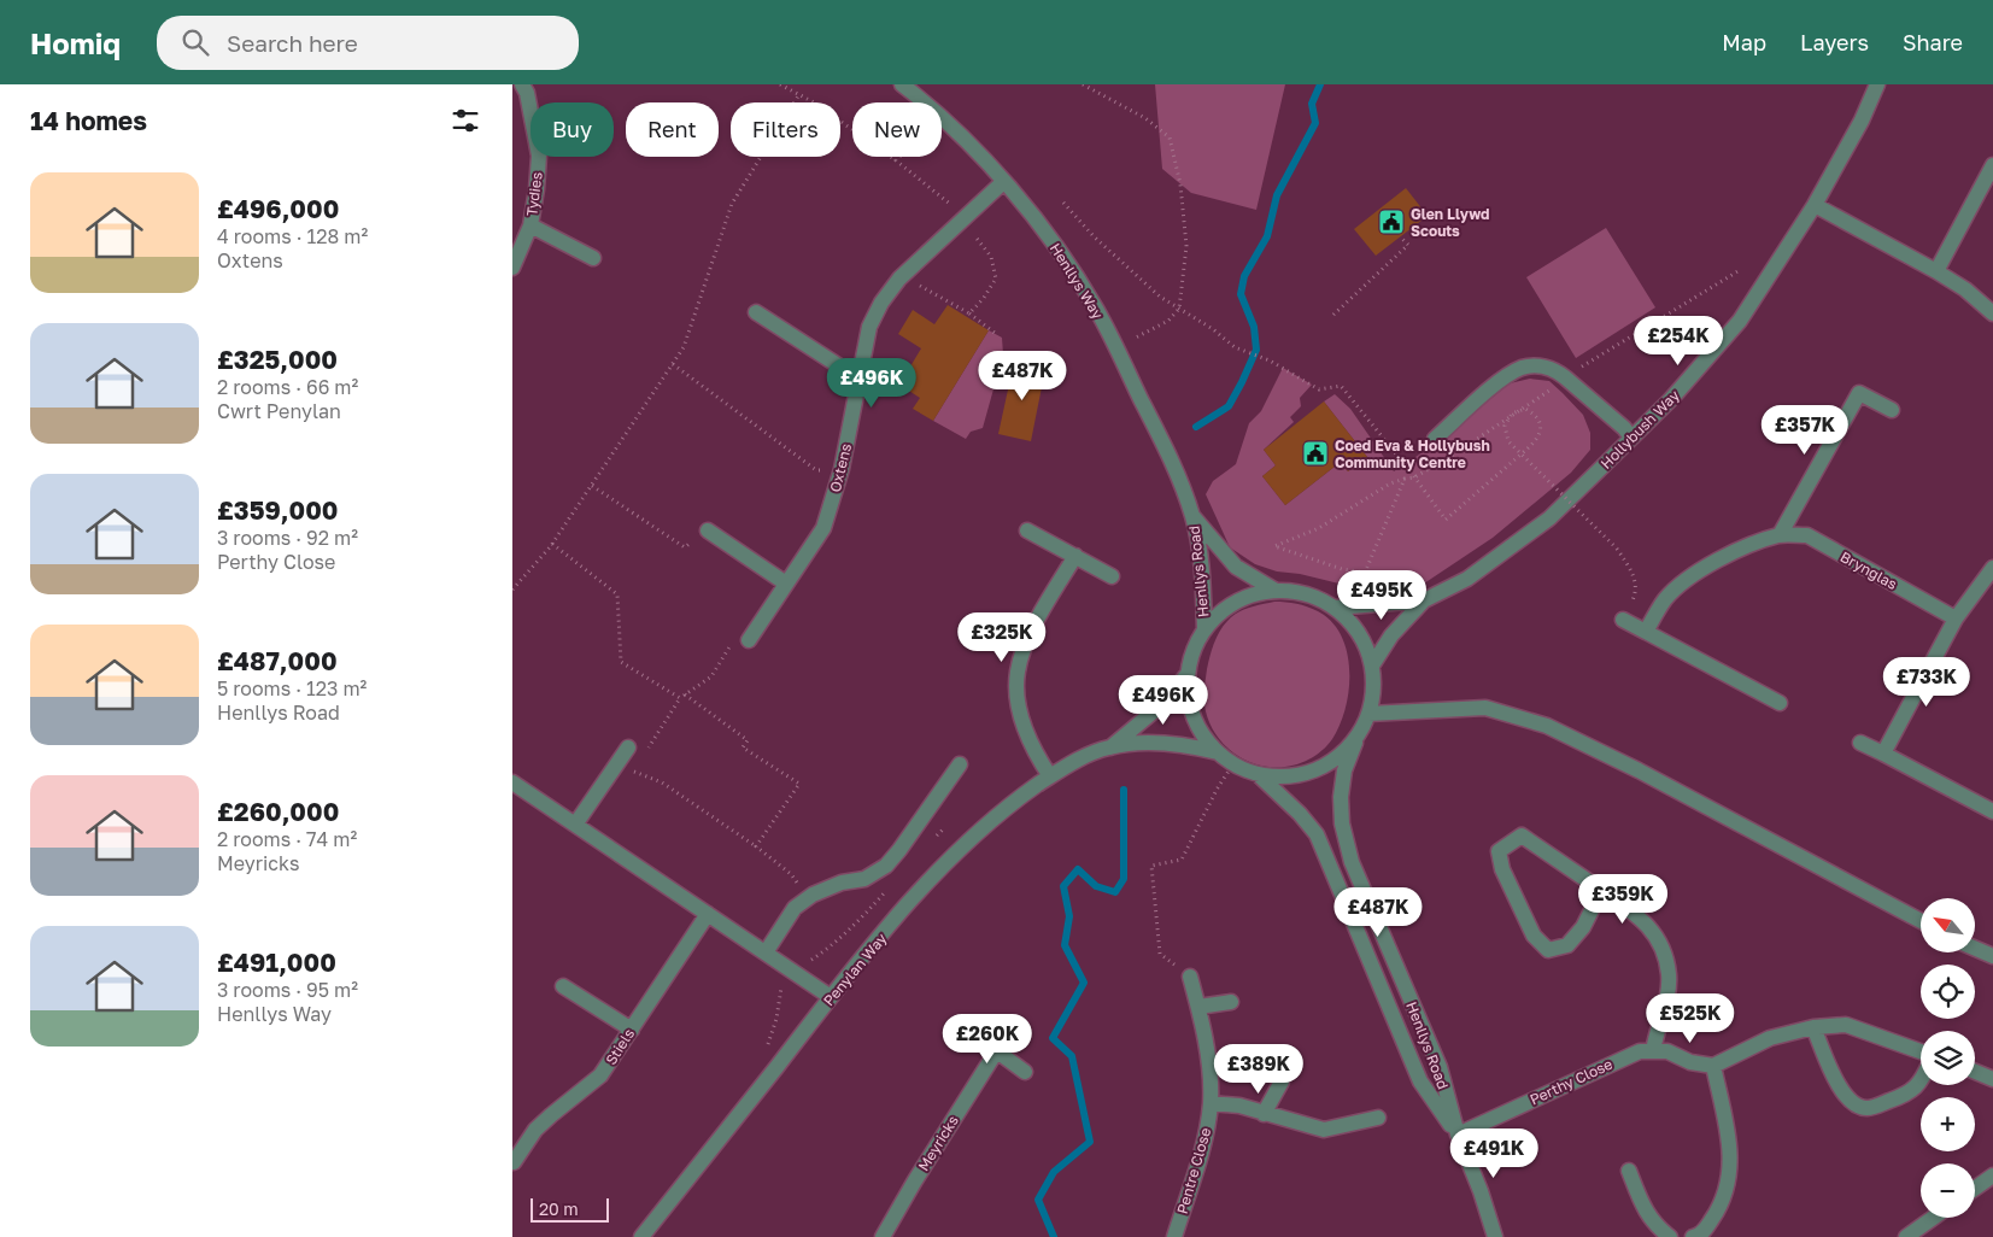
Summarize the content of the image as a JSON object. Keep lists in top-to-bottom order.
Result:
{
  "streets": {
    "street": [
      "Tydies",
      "Henllys Way",
      "Hollybush Way",
      "Oxtens",
      "Brynglas",
      "Henllys Road",
      "Penylan Way",
      "Stiels",
      "Perthy Close",
      "Meyricks",
      "Pentre Close"
    ]
  },
  "crossings": [
    ["Henllys Way", "Oxtens"],
    ["Henllys Way", "Henllys Road"],
    ["Hollybush Way", "Henllys Road"],
    ["Hollybush Way", "Penylan Way"],
    ["Henllys Road", "Penylan Way"],
    ["Henllys Road", "Perthy Close"]
  ],
  "places": {
    "public building": ["Glen Llywd Scouts", "Coed Eva & Hollybush Community Centre"]
  },
  "scale_bar": "20 m",
  "north": "top left",
  "page": {
    "header": "Homiq",
    "search": "Search here",
    "nav": ["Map", "Layers", "Share"],
    "heading": "14 homes",
    "chip": [
      "Buy",
      "Rent",
      "Filters",
      "New"
    ],
    "list": [
      {
        "name": "£496,000",
        "note": "4 rooms · 128 m² · Oxtens"
      },
      {
        "name": "£325,000",
        "note": "2 rooms · 66 m² · Cwrt Penylan"
      },
      {
        "name": "£359,000",
        "note": "3 rooms · 92 m² · Perthy Close"
      },
      {
        "name": "£487,000",
        "note": "5 rooms · 123 m² · Henllys Road"
      },
      {
        "name": "£260,000",
        "note": "2 rooms · 74 m² · Meyricks"
      },
      {
        "name": "£491,000",
        "note": "3 rooms · 95 m² · Henllys Way"
      }
    ],
    "price": [
      "£254K",
      "£487K",
      "£496K",
      "£357K",
      "£495K",
      "£325K",
      "£733K",
      "£496K",
      "£359K",
      "£487K",
      "£525K",
      "£260K",
      "£389K",
      "£491K"
    ],
    "map_buttons": ["+", "−"],
    "scale": "20 m"
  }
}
